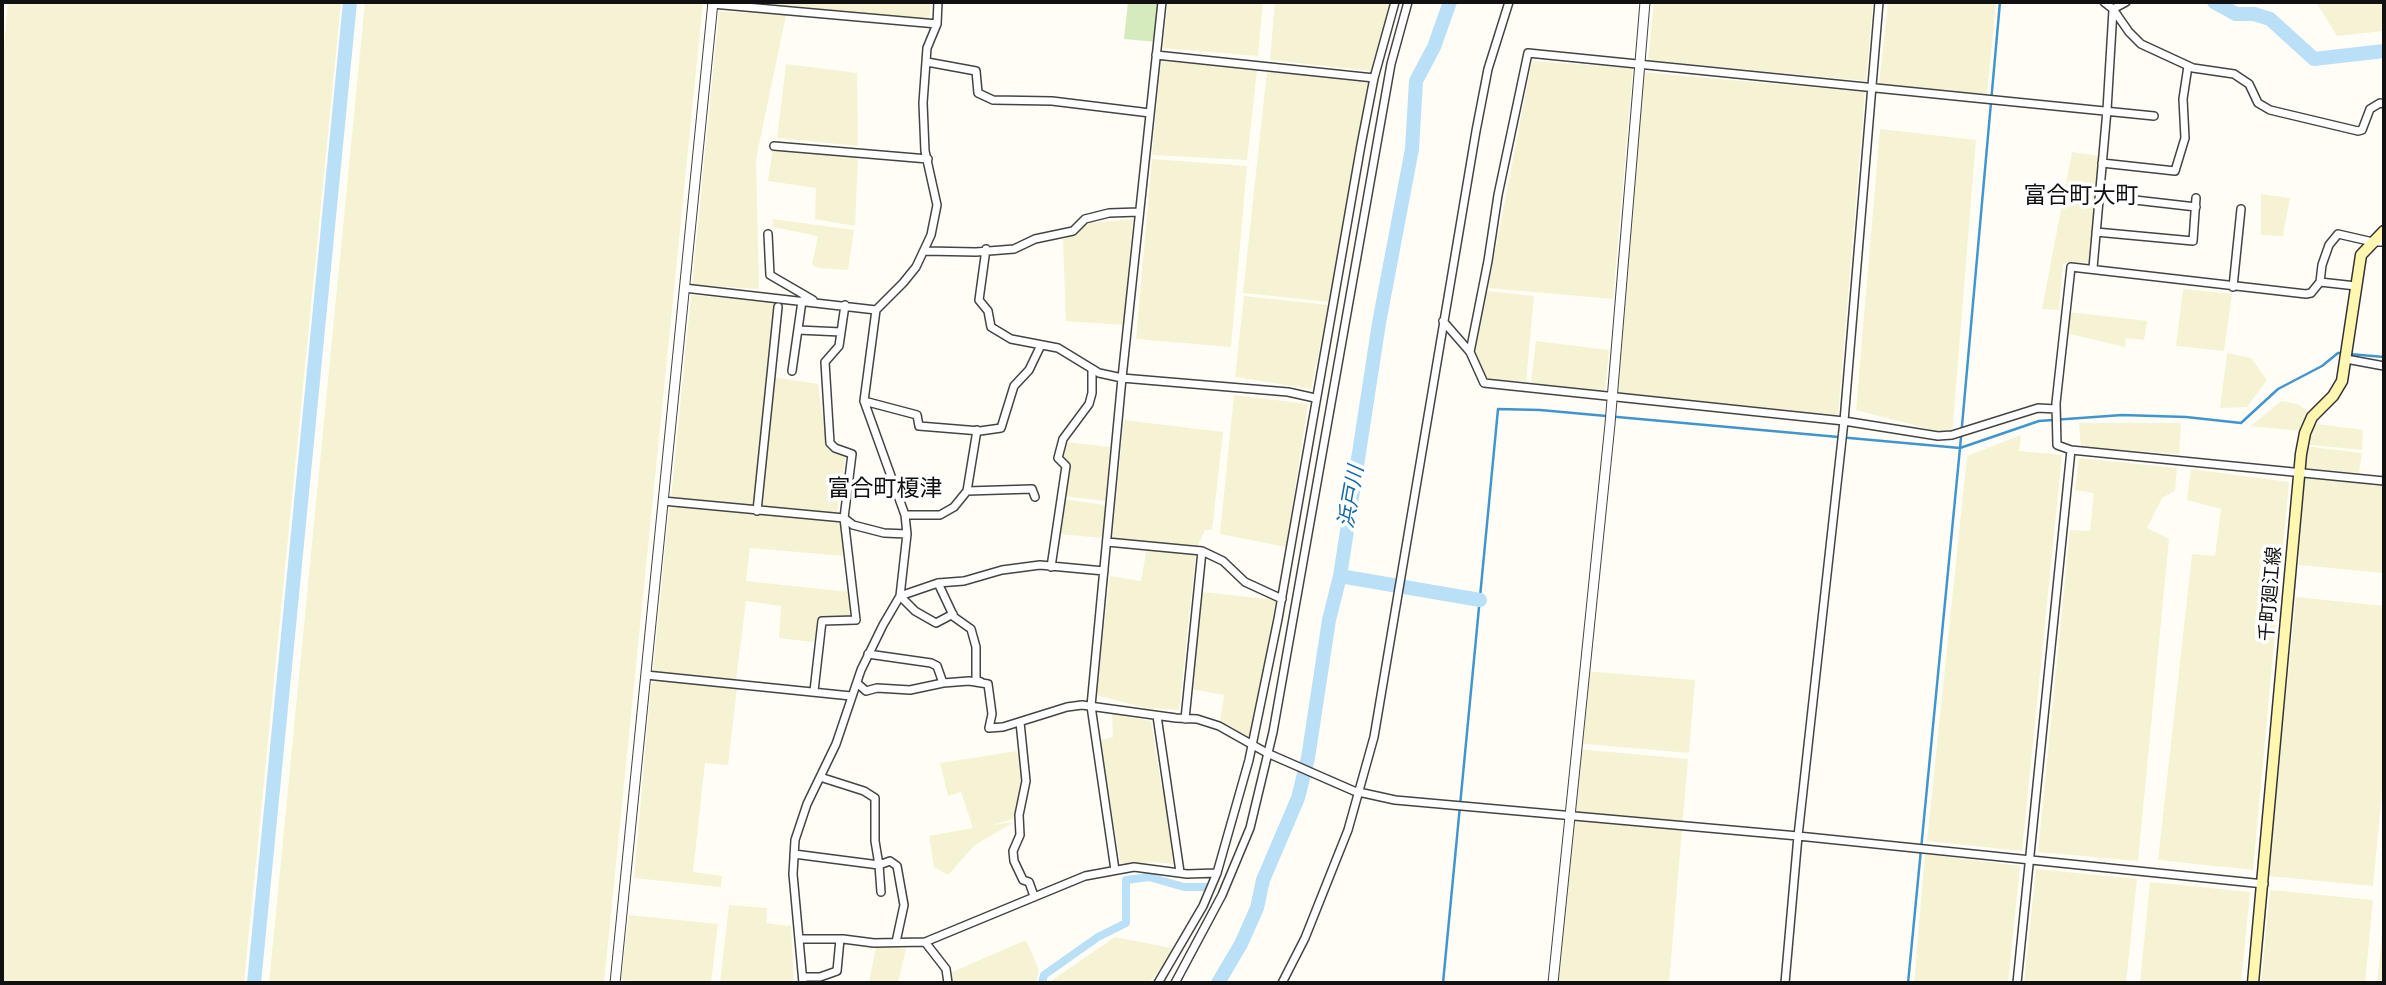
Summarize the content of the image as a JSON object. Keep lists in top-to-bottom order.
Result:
{
  "streets": {
    "main road": ["千町廻江線"]
  },
  "districts": ["富合町大町", "富合町榎津"],
  "water": ["浜戸川"]
}
